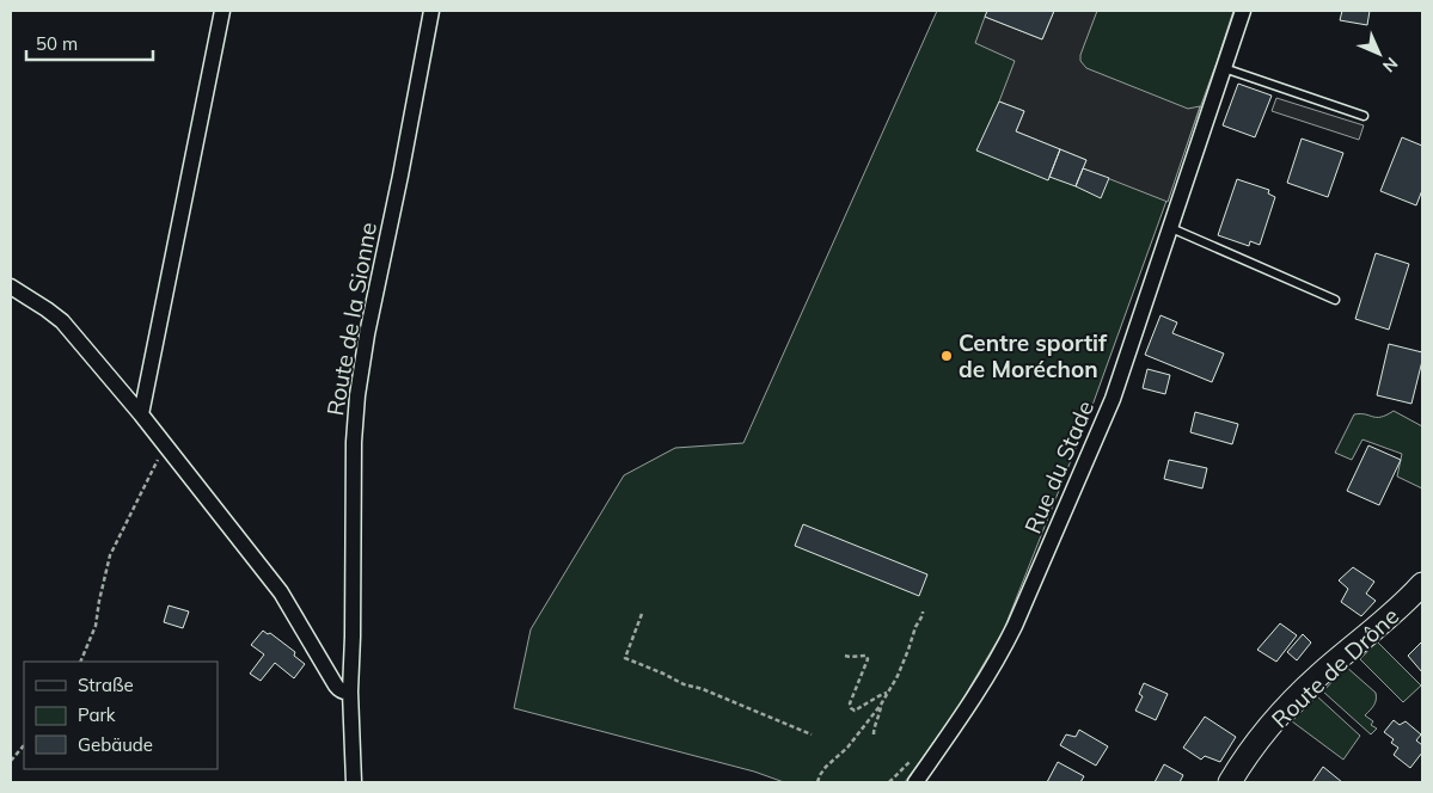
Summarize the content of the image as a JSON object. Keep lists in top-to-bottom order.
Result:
{
  "streets": {
    "street": ["Route de la Sionne", "Rue du Stade", "Route de Drône"]
  },
  "places": ["Centre sportif de Moréchon"],
  "legend": ["Straße", "Park", "Gebäude"],
  "scale_bar": "50 m",
  "north": "bottom right"
}
